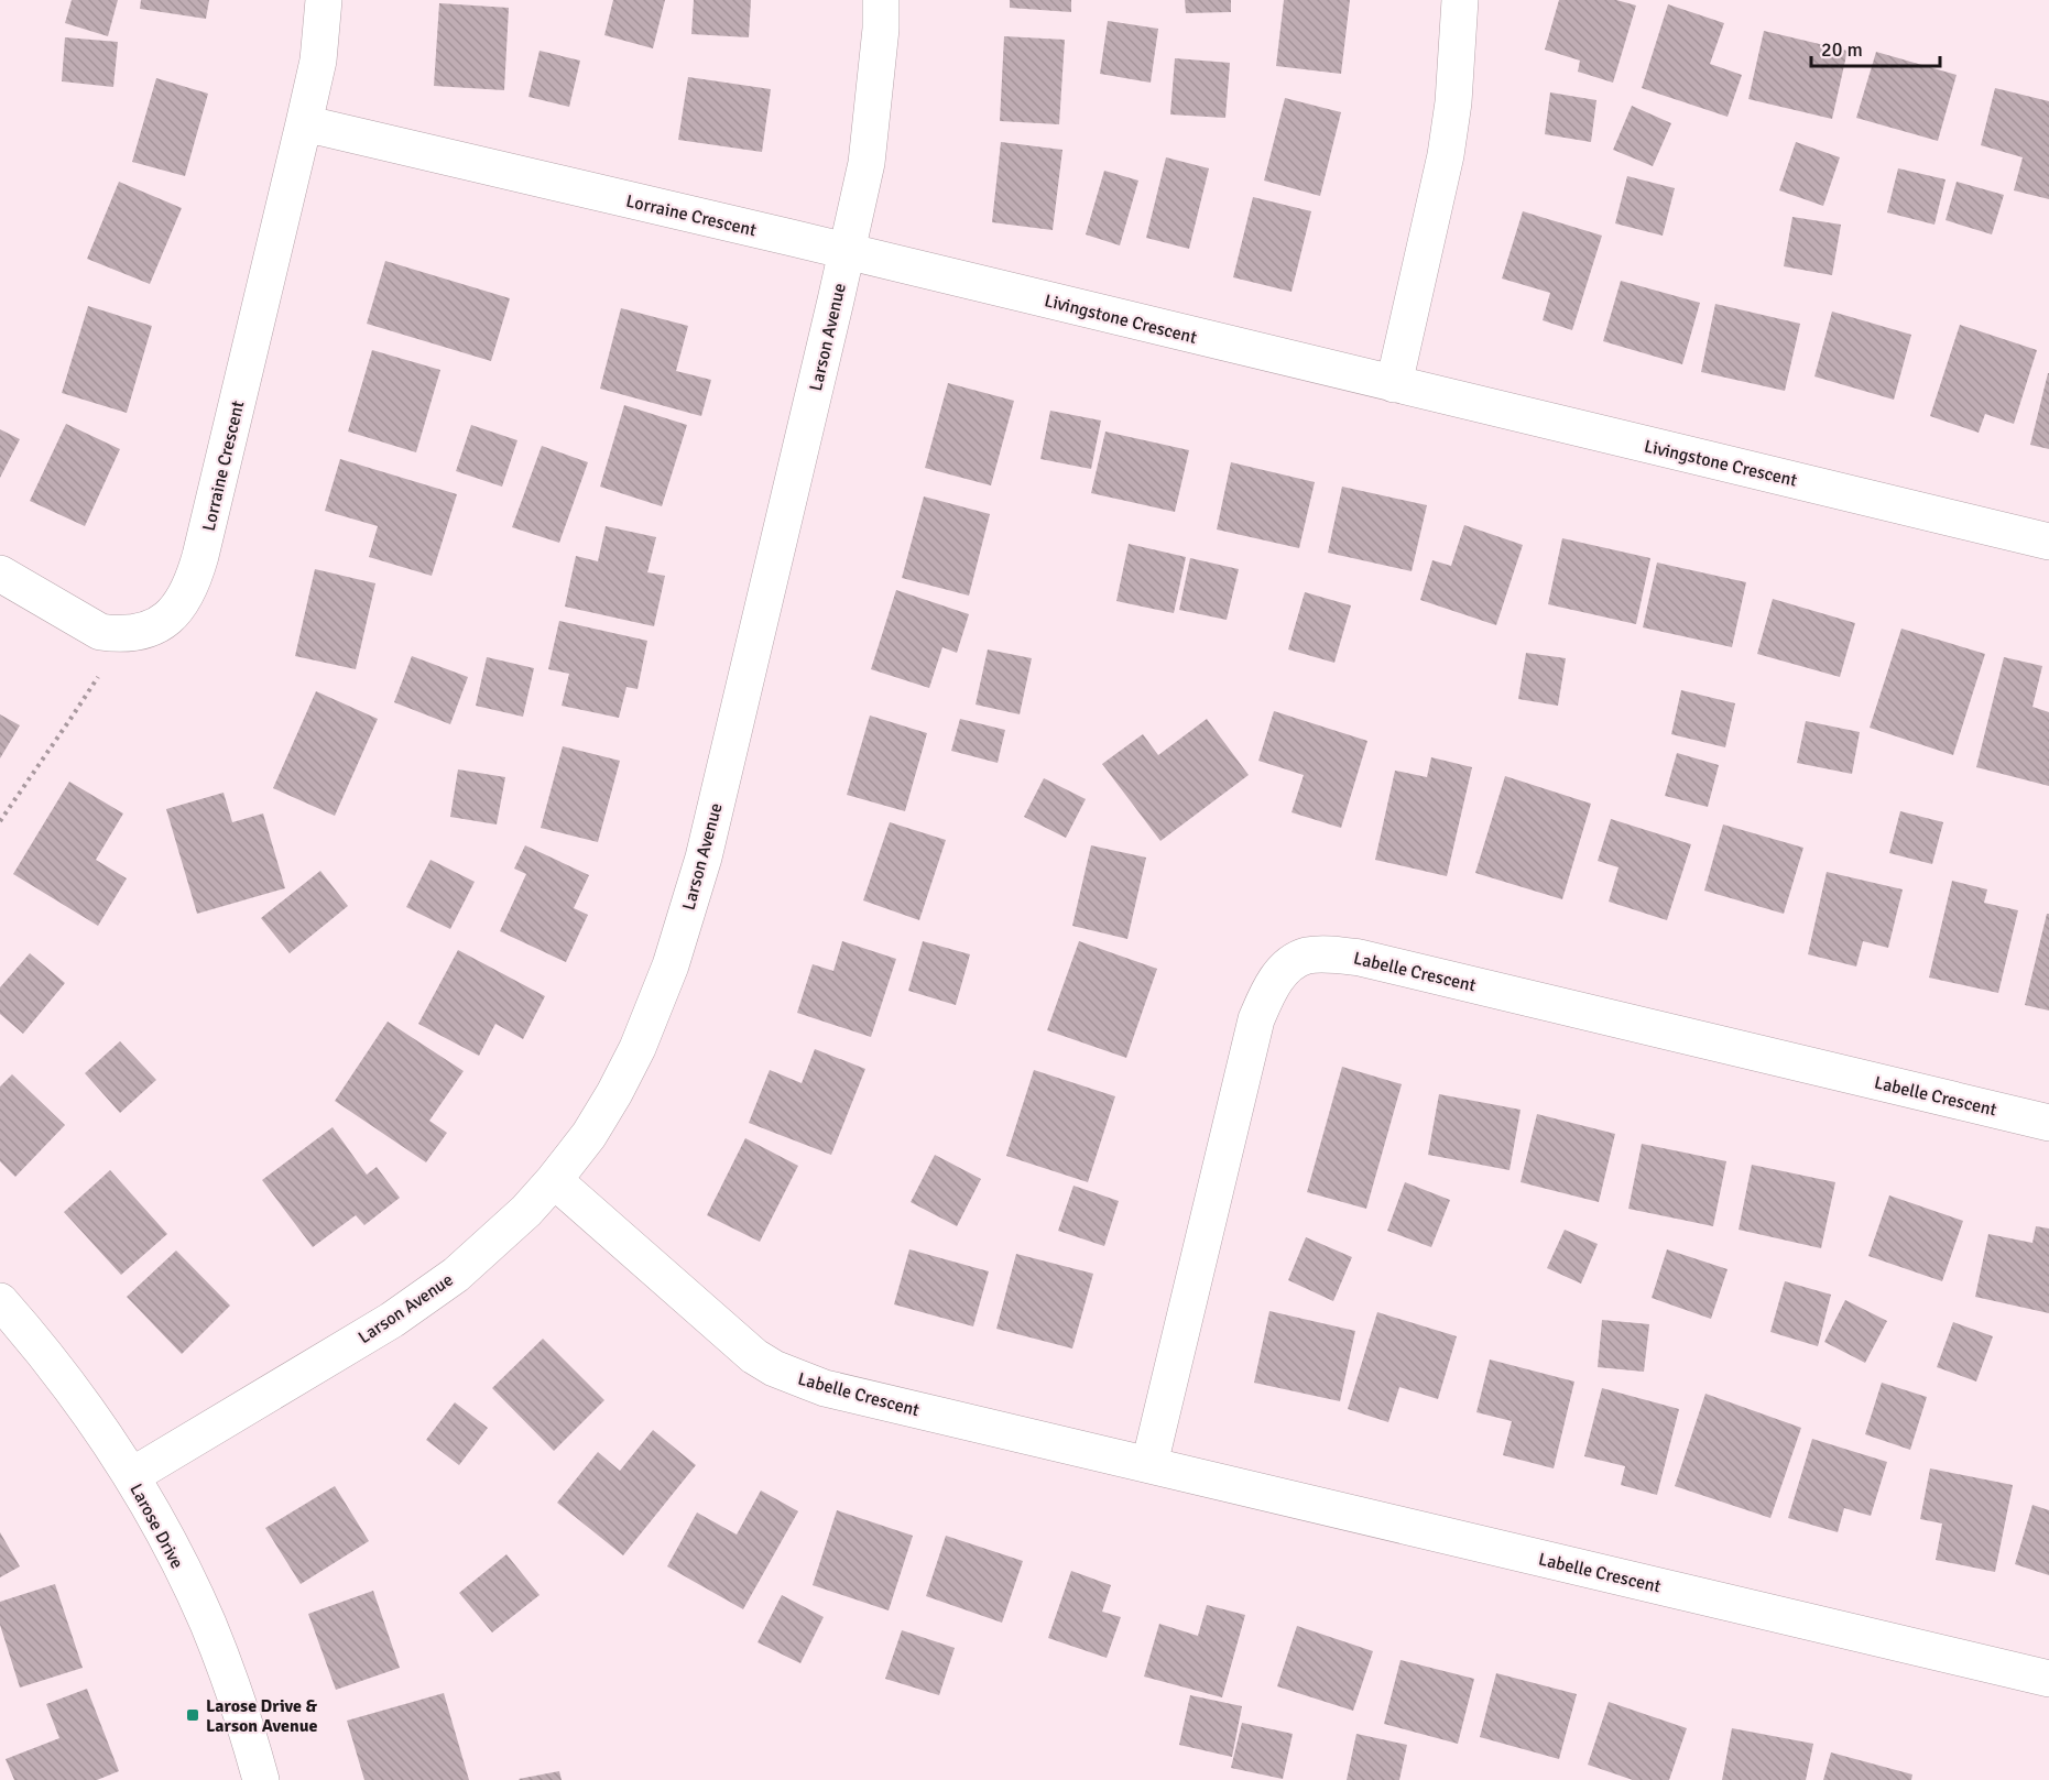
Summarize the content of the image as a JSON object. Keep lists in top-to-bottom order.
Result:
{
  "streets": {
    "street": [
      "Lorraine Crescent",
      "Livingstone Crescent",
      "Larson Avenue",
      "Labelle Crescent",
      "Larose Drive"
    ]
  },
  "crossings": [
    ["Lorraine Crescent", "Livingstone Crescent"],
    ["Lorraine Crescent", "Larson Avenue"],
    ["Livingstone Crescent", "Larson Avenue"],
    ["Larson Avenue", "Labelle Crescent"],
    ["Larson Avenue", "Larose Drive"]
  ],
  "places": {
    "transit": ["Larose Drive & Larson Avenue"]
  },
  "scale_bar": "20 m"
}
